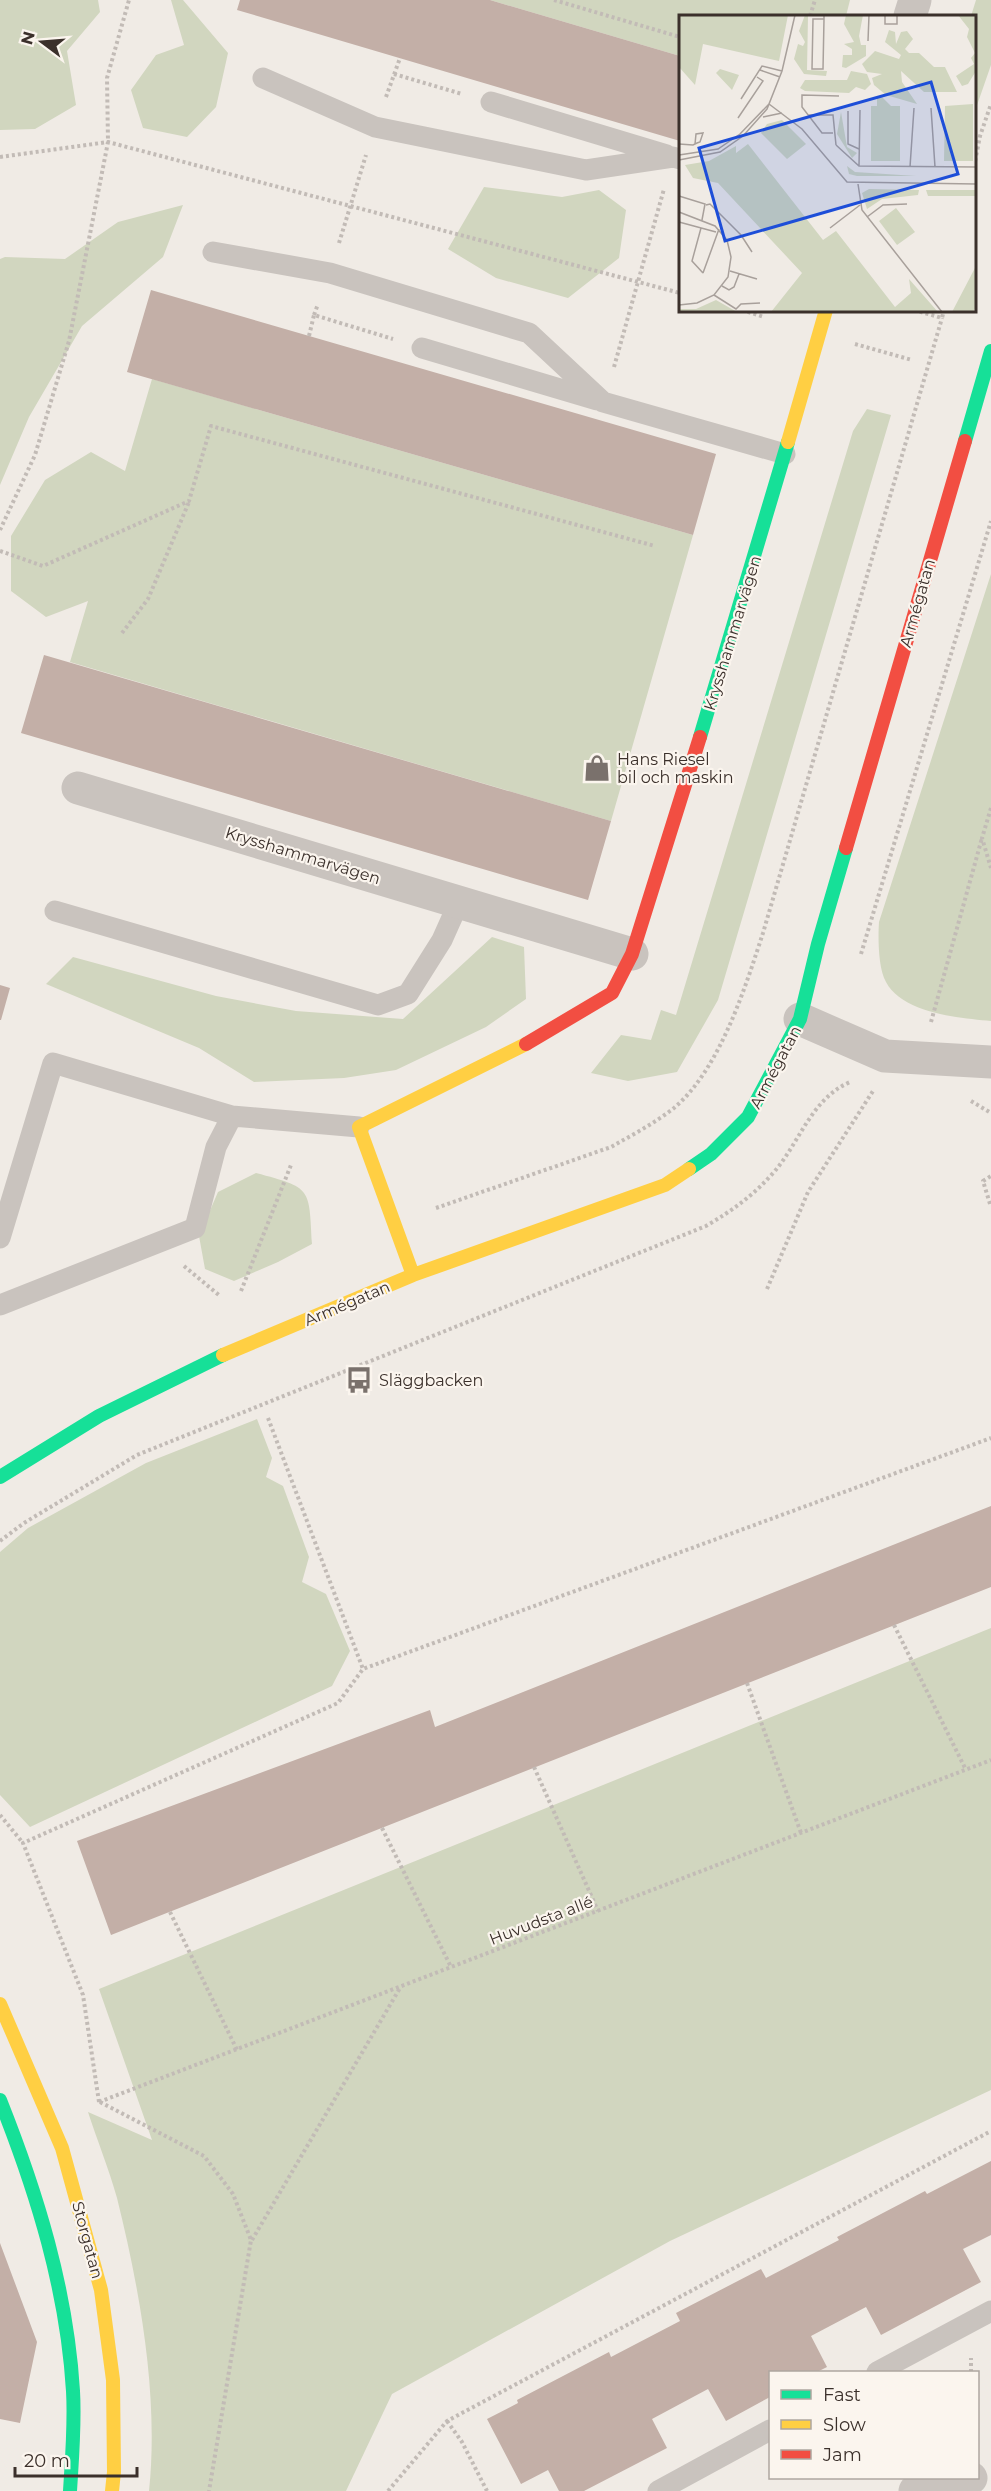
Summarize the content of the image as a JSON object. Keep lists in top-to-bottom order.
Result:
{
  "streets": {
    "street": ["Armégatan", "Krysshammarvägen", "Storgatan"],
    "path": ["Huvudsta allé"]
  },
  "places": {
    "shop": ["Hans Riesel bil och maskin"],
    "bus stop": ["Släggbacken"]
  },
  "legend": ["Fast", "Slow", "Jam"],
  "scale_bar": "20 m",
  "north": "left"
}
